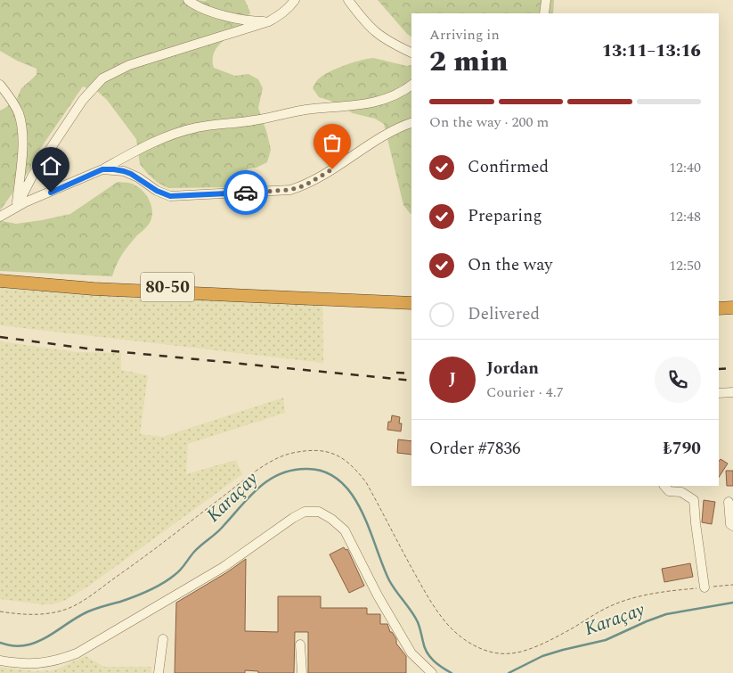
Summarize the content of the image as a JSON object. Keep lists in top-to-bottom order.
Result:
{
  "streets": {
    "highway": ["80-50"]
  },
  "water": ["Karaçay"],
  "page": {
    "heading": ["2 min", "Arriving in", "13:11–13:16"],
    "panel": [
      "Jordan",
      "Courier · 4.7",
      "Order #7836",
      "₺790"
    ],
    "bar": "On the way · 200 m",
    "list": [
      ["Confirmed", "12:40"],
      ["Preparing", "12:48"],
      ["On the way", "12:50"],
      "Delivered"
    ],
    "round": "J"
  }
}
